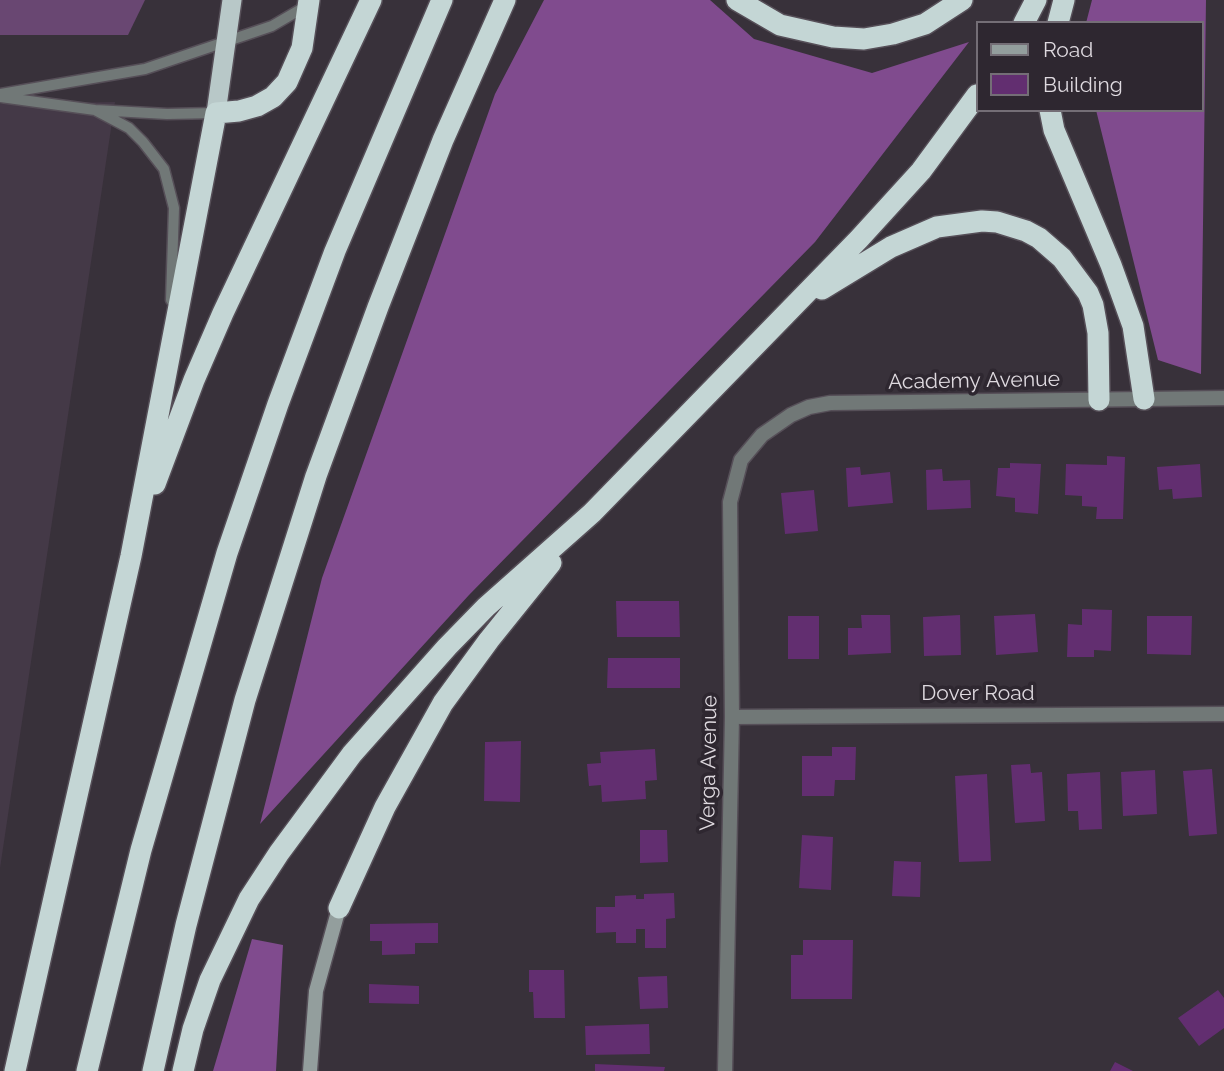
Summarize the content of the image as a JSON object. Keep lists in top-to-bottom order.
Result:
{
  "streets": {
    "street": ["Academy Avenue", "Dover Road", "Verga Avenue"]
  },
  "crossings": [
    ["Academy Avenue", "Verga Avenue"],
    ["Dover Road", "Verga Avenue"]
  ],
  "legend": ["Road", "Building"]
}
